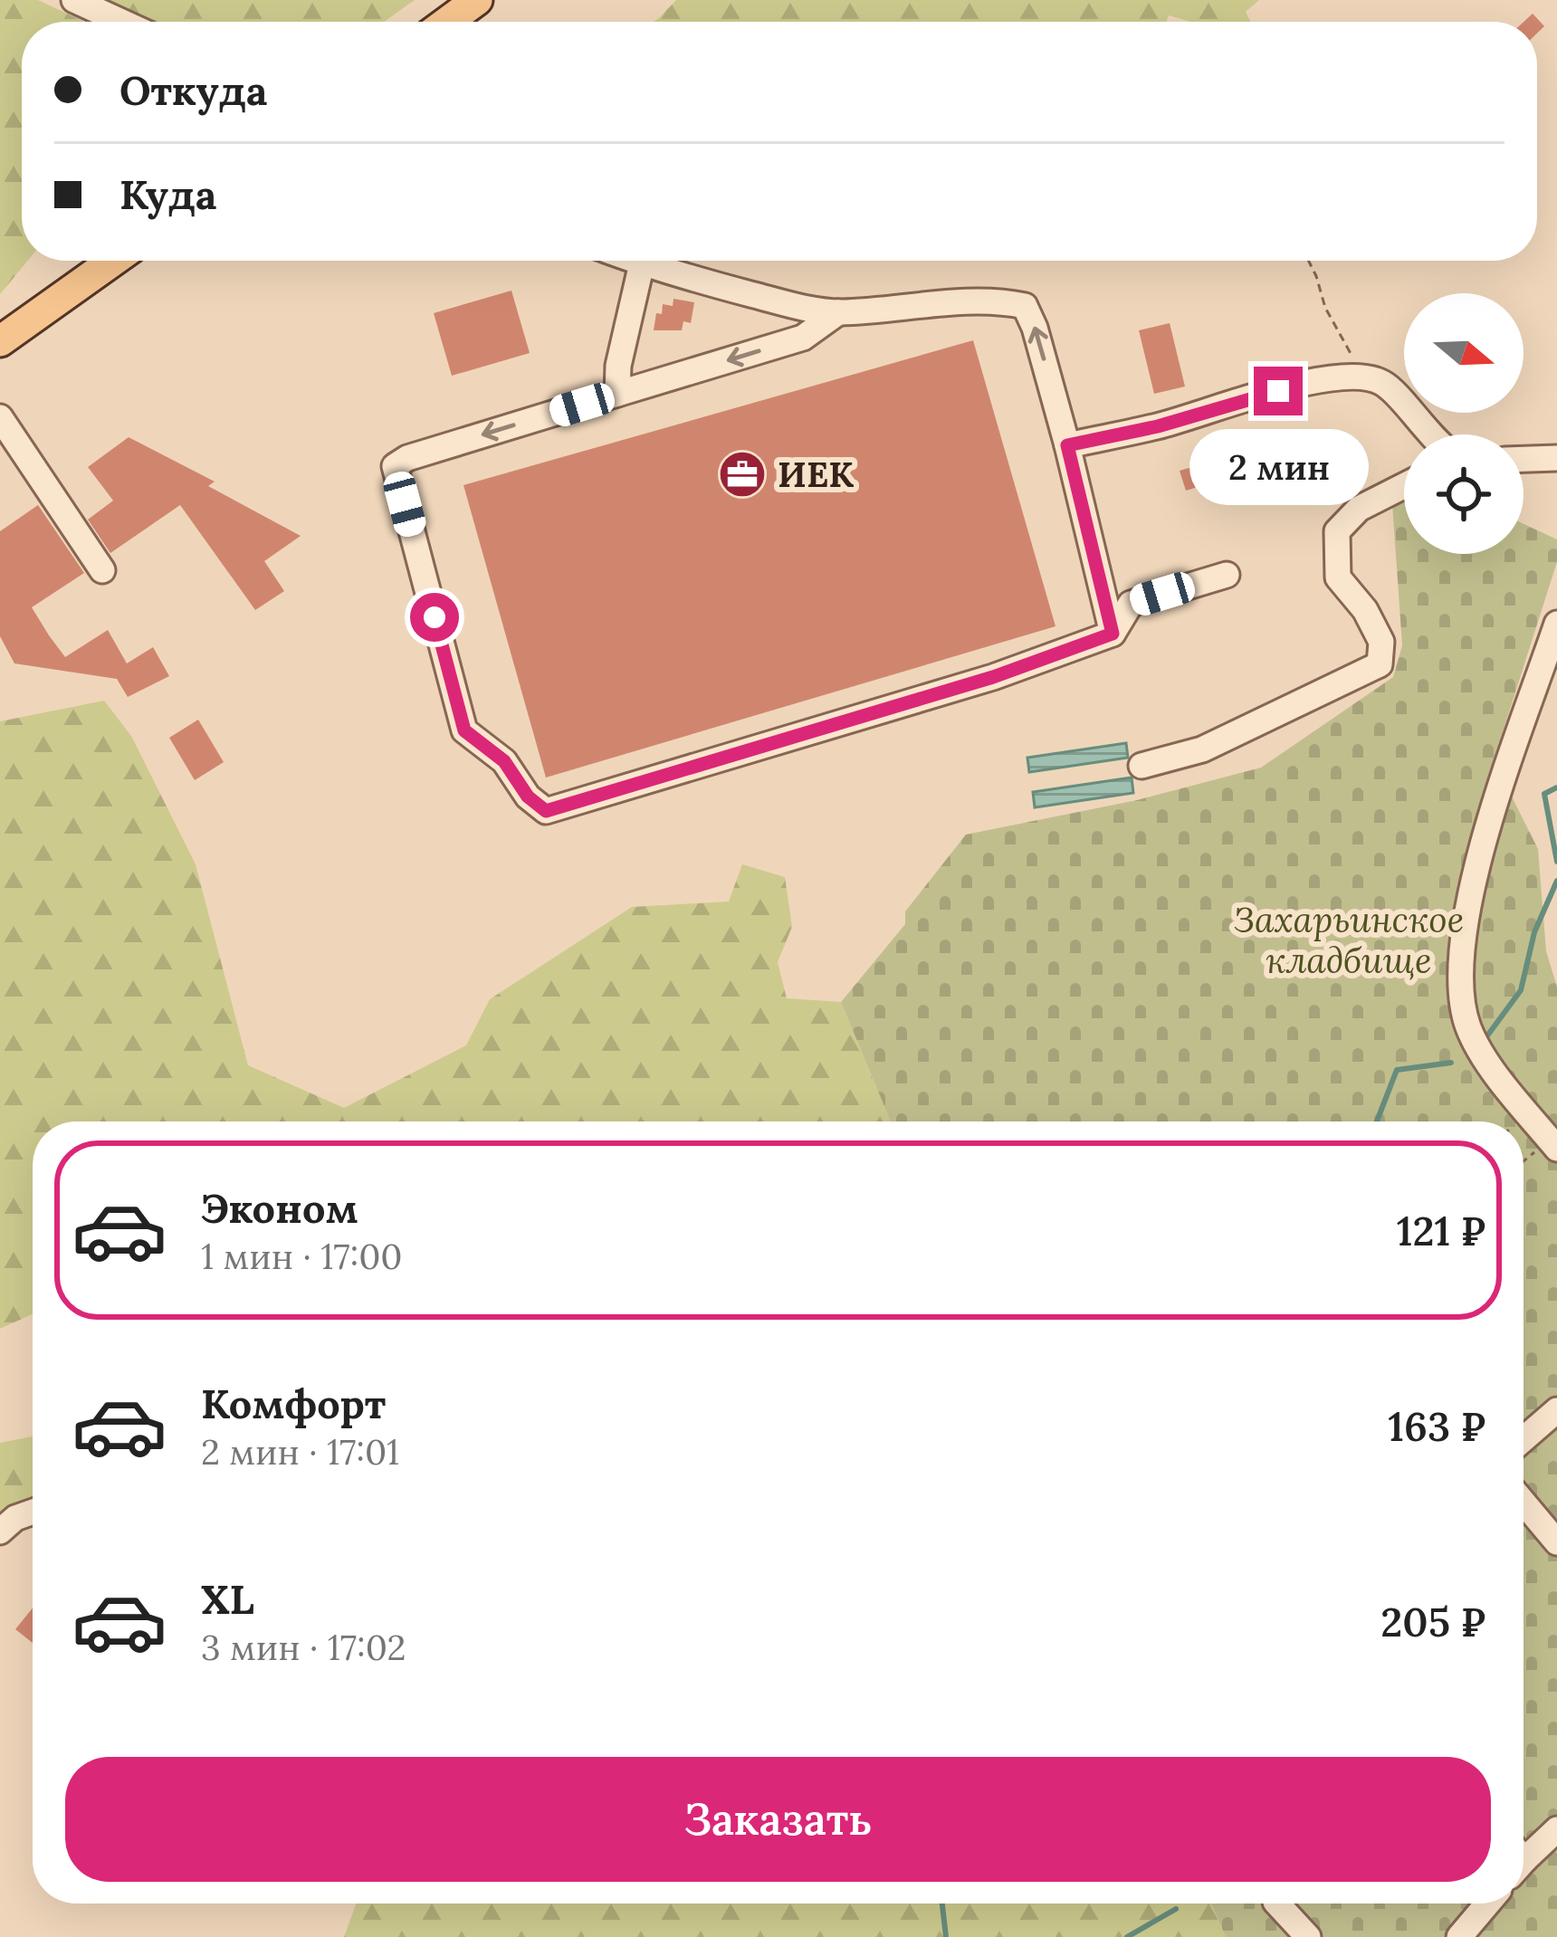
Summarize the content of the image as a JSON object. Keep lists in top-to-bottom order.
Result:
{
  "parks": ["Захарьинское кладбище"],
  "places": {
    "office": ["ИЕК"]
  },
  "north": "right",
  "page": {
    "banner": ["Откуда", "Куда"],
    "bubble": "2 мин",
    "list": [
      {
        "name": "Эконом",
        "note": "1 мин · 17:00",
        "value": "121 ₽"
      },
      {
        "name": "Комфорт",
        "note": "2 мин · 17:01",
        "value": "163 ₽"
      },
      {
        "name": "XL",
        "note": "3 мин · 17:02",
        "value": "205 ₽"
      }
    ],
    "buttons": "Заказать"
  }
}
